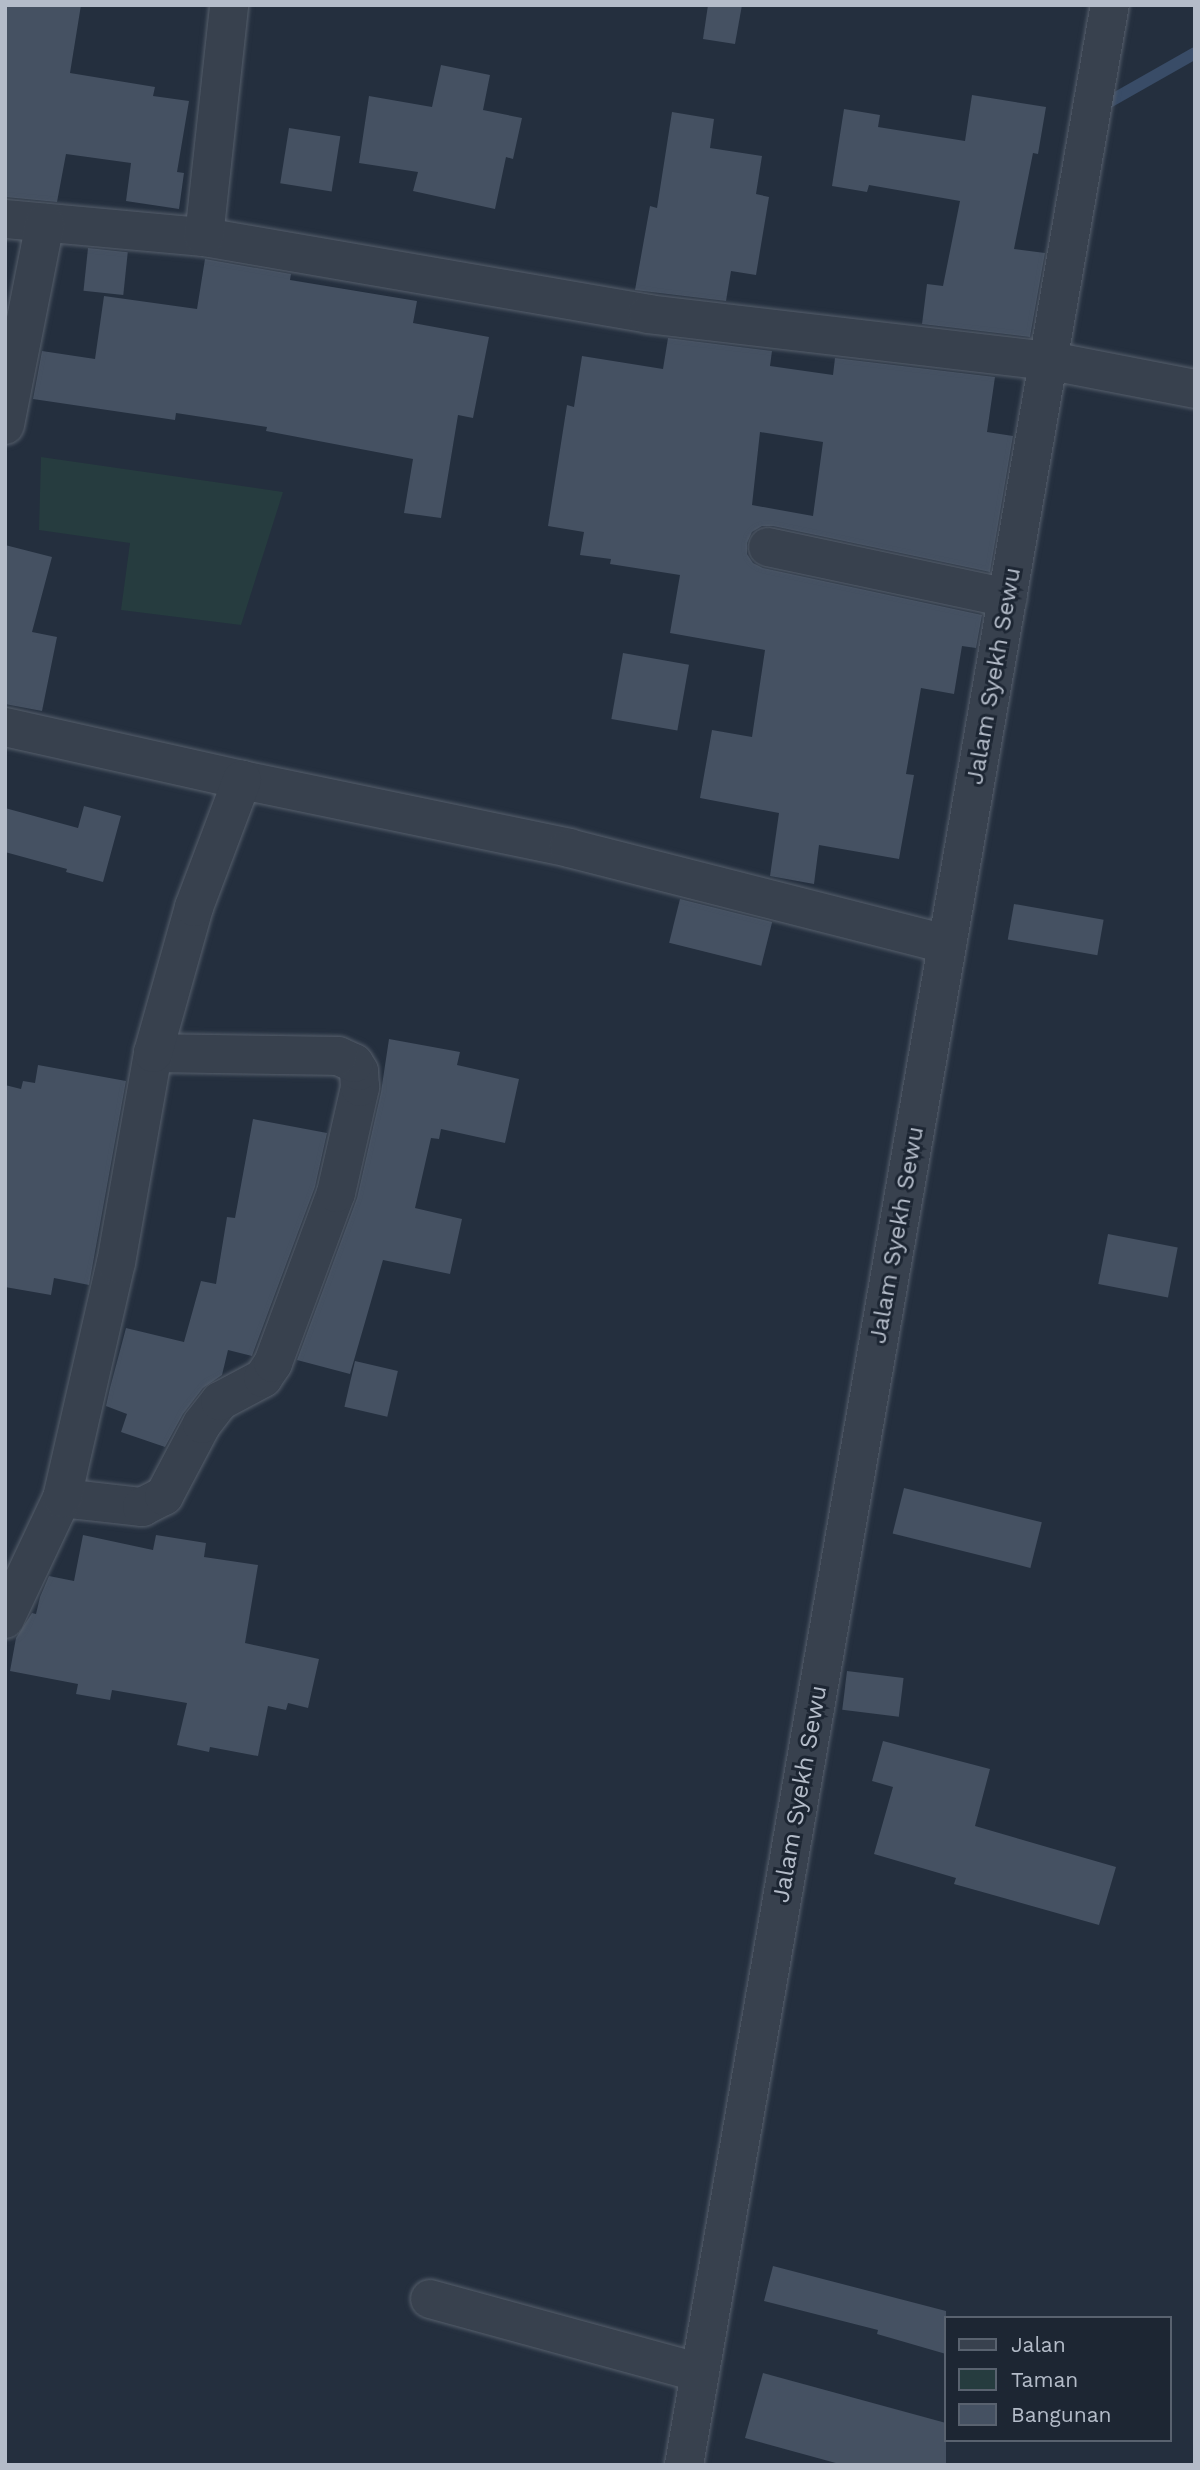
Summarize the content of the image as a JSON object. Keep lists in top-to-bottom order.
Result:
{
  "streets": {
    "street": ["Jalam Syekh Sewu"]
  },
  "legend": ["Jalan", "Taman", "Bangunan"]
}
